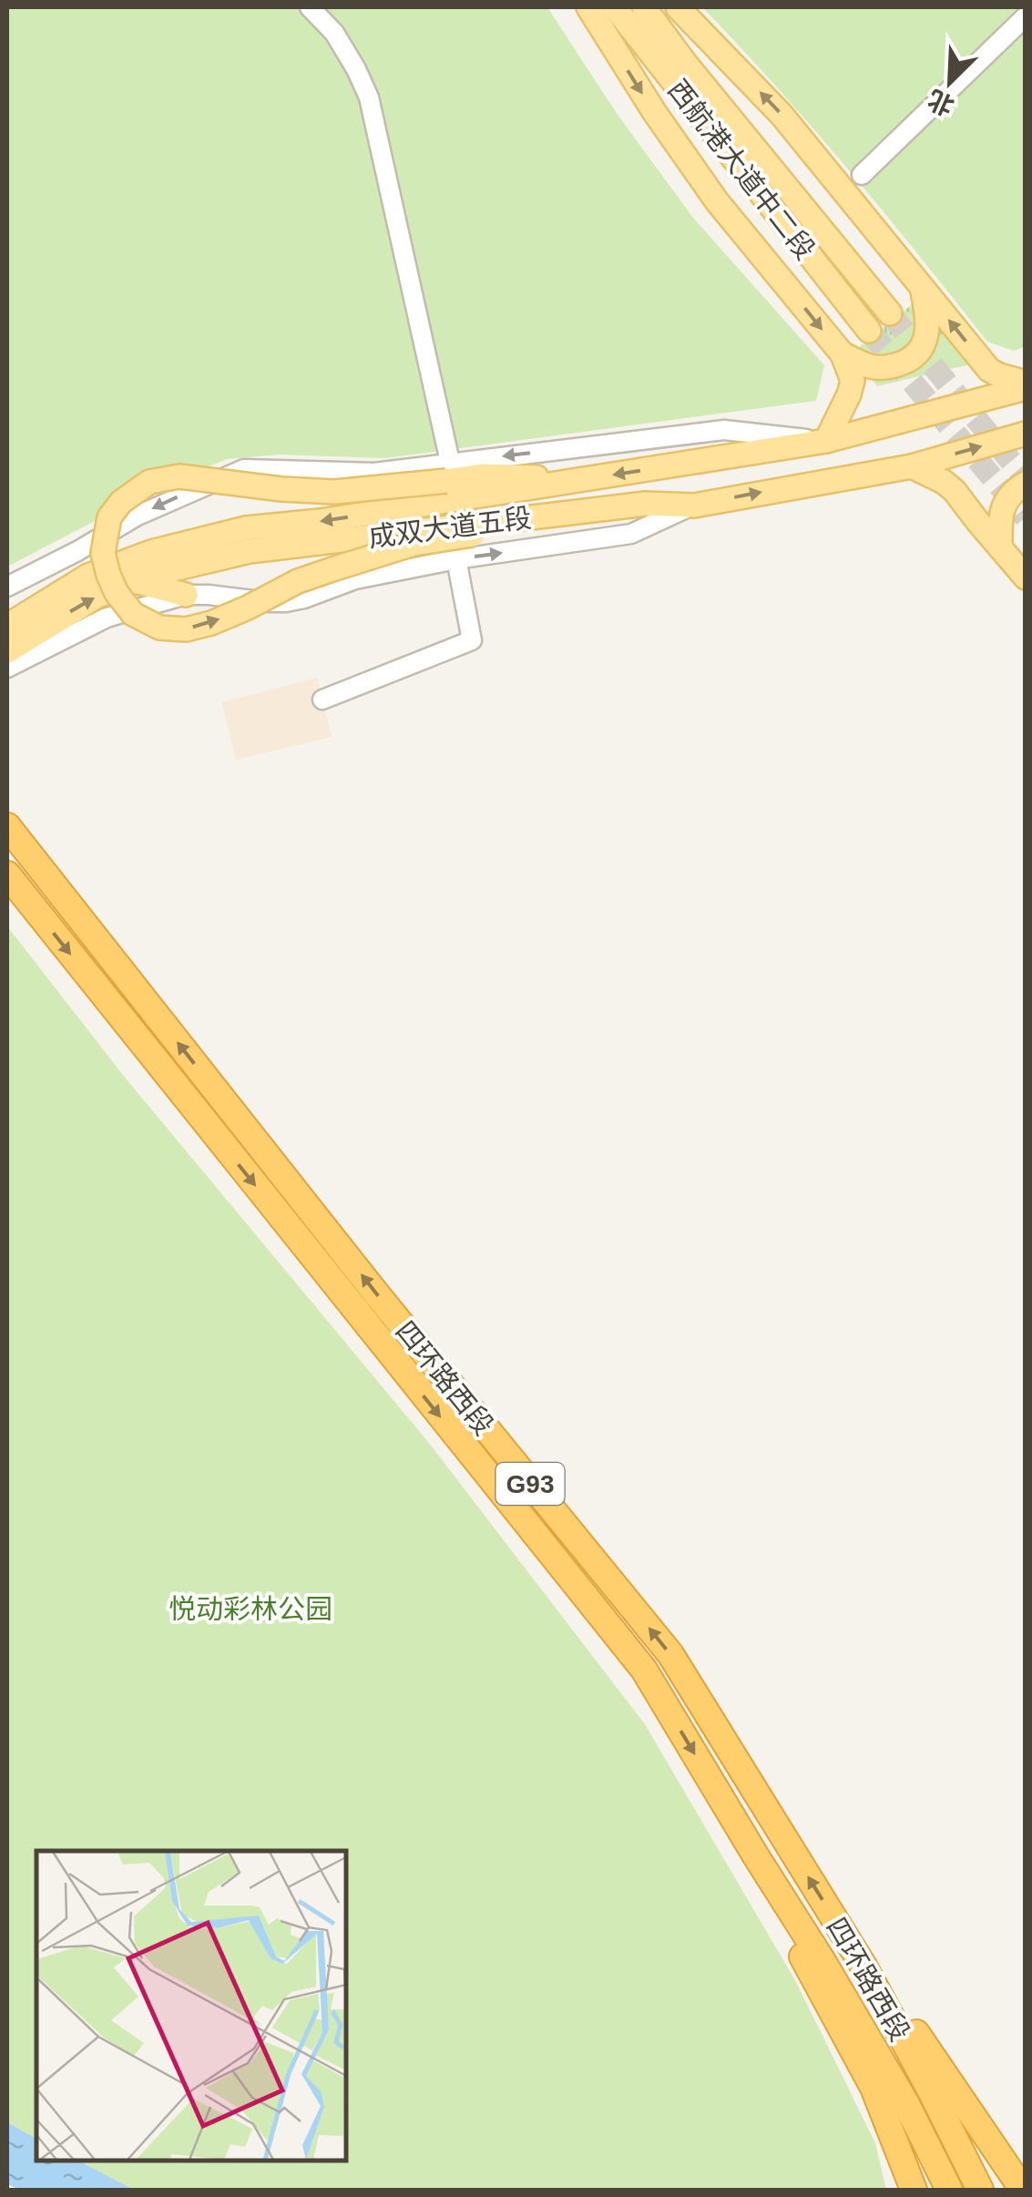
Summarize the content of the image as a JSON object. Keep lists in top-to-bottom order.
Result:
{
  "streets": {
    "highway": ["四环路西段", "G93"],
    "main road": ["西航港大道中二段", "成双大道五段"]
  },
  "parks": ["悦动彩林公园"],
  "north": "bottom left"
}
